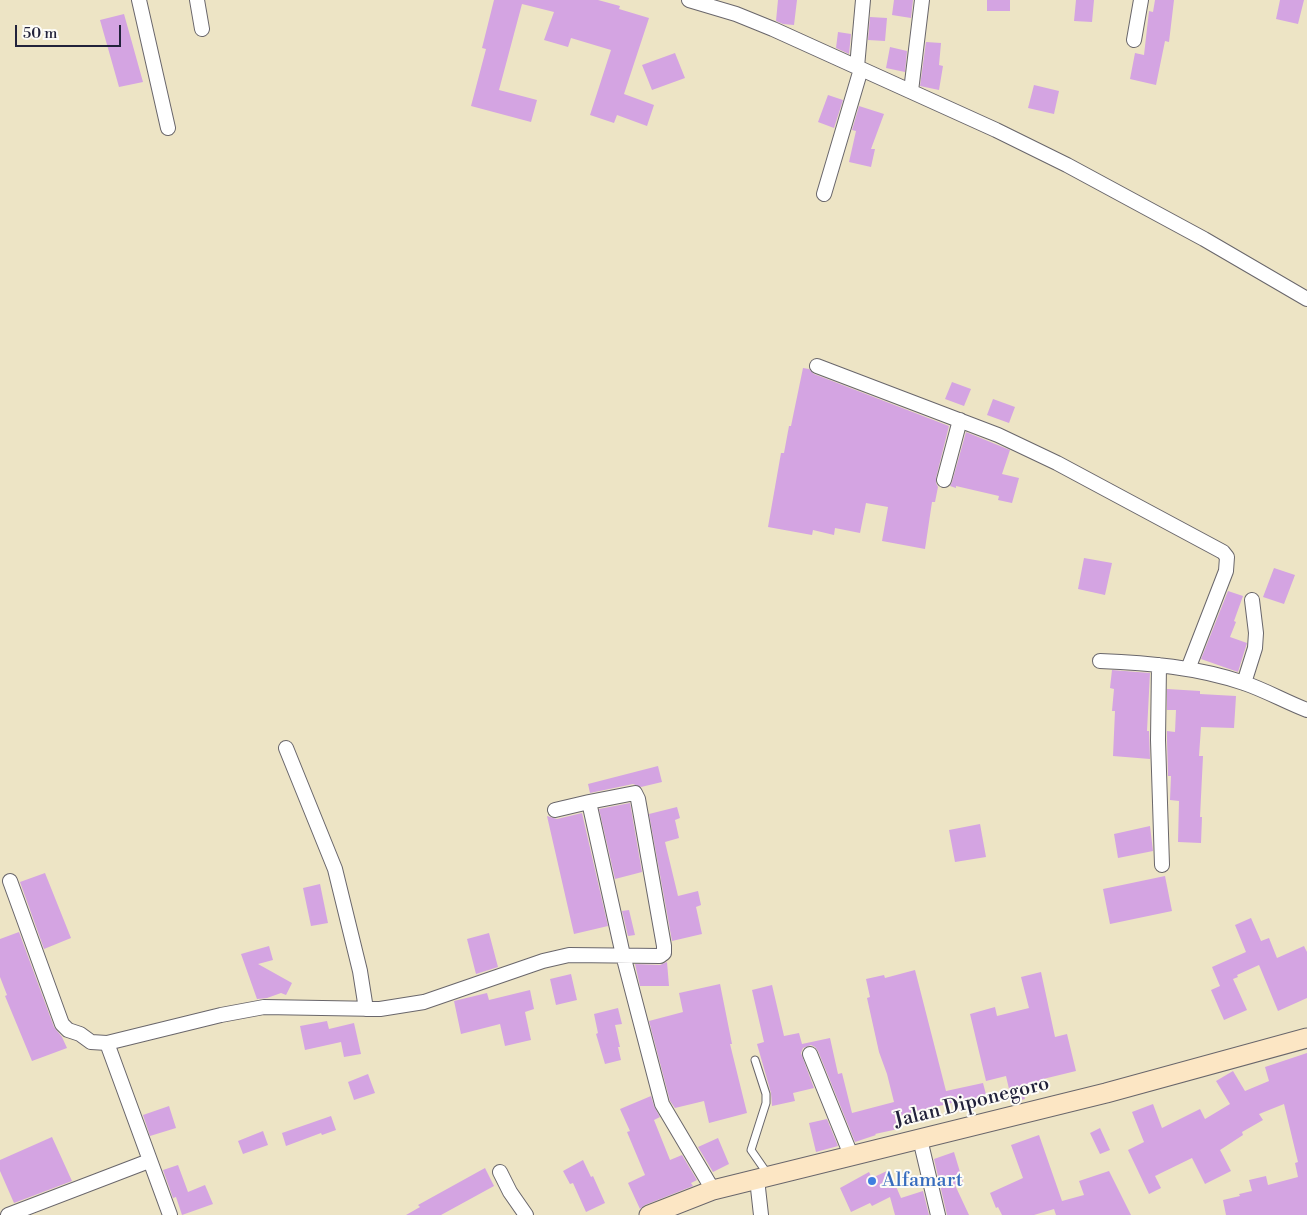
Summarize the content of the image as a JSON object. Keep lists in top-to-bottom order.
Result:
{
  "streets": {
    "street": ["Jalan Diponegoro"]
  },
  "places": ["Alfamart"],
  "scale_bar": "50 m"
}
